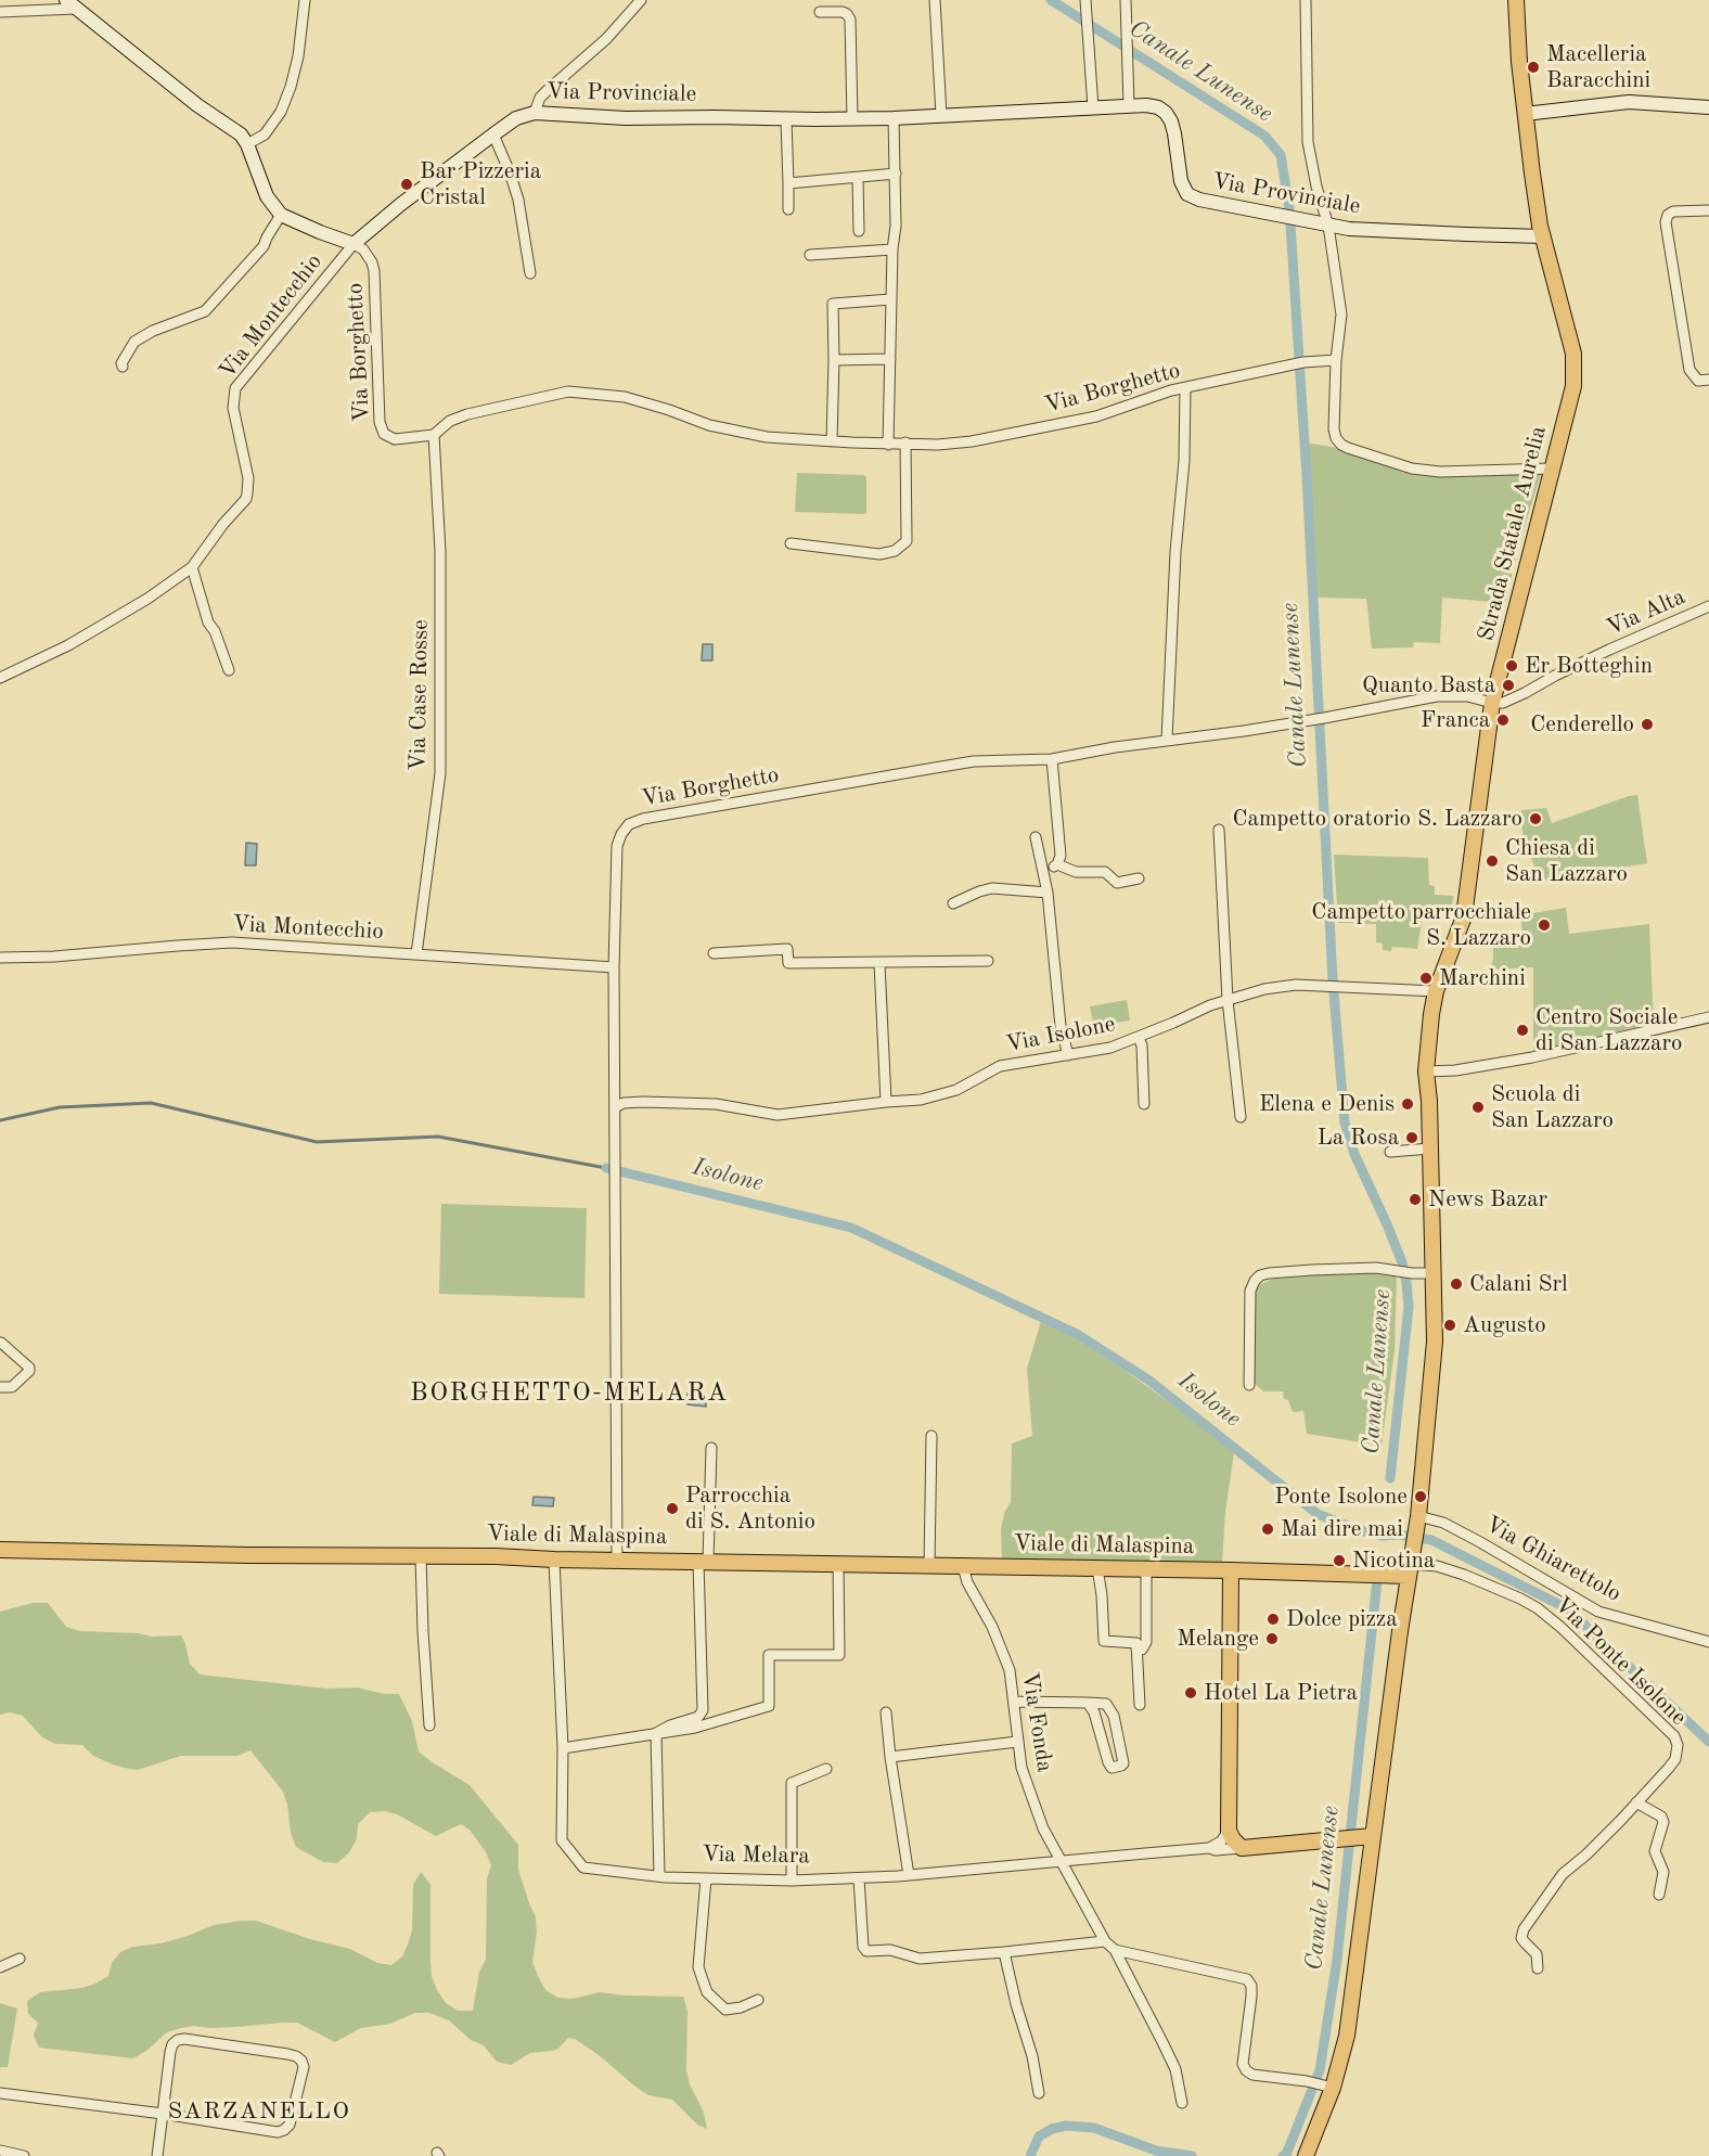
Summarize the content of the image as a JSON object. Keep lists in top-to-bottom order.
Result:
{
  "streets": {
    "main road": ["Strada Statale Aurelia", "Viale di Malaspina", "Via Melara"],
    "street": [
      "Via Provinciale",
      "Via Montecchio",
      "Via Borghetto",
      "Via Alta",
      "Via Case Rosse",
      "Via Isolone",
      "Via Ghiarettolo",
      "Via Ponte Isolone",
      "Via Fonda"
    ]
  },
  "crossings": [
    ["Via Provinciale", "Via Montecchio"],
    ["Via Provinciale", "Via Borghetto"],
    ["Via Provinciale", "Strada Statale Aurelia"],
    ["Via Montecchio", "Via Borghetto"],
    ["Via Montecchio", "Via Case Rosse"],
    ["Via Borghetto", "Strada Statale Aurelia"],
    ["Via Borghetto", "Via Alta"],
    ["Via Borghetto", "Via Case Rosse"],
    ["Via Borghetto", "Via Isolone"],
    ["Via Borghetto", "Viale di Malaspina"],
    ["Strada Statale Aurelia", "Via Alta"],
    ["Strada Statale Aurelia", "Via Isolone"],
    ["Strada Statale Aurelia", "Viale di Malaspina"],
    ["Strada Statale Aurelia", "Via Ghiarettolo"],
    ["Strada Statale Aurelia", "Via Ponte Isolone"],
    ["Strada Statale Aurelia", "Via Fonda"],
    ["Strada Statale Aurelia", "Via Melara"],
    ["Viale di Malaspina", "Via Ponte Isolone"],
    ["Viale di Malaspina", "Via Fonda"],
    ["Viale di Malaspina", "Via Melara"],
    ["Via Fonda", "Via Melara"]
  ],
  "districts": ["BORGHETTO-MELARA", "SARZANELLO"],
  "water": ["Canale Lunense", "Isolone"],
  "places": [
    "Macelleria Baracchini",
    "Bar Pizzeria Cristal",
    "Er Botteghin",
    "Quanto Basta",
    "Franca",
    "Cenderello",
    "Campetto oratorio S. Lazzaro",
    "Chiesa di San Lazzaro",
    "Campetto parrocchiale S. Lazzaro",
    "Marchini",
    "Centro Sociale di San Lazzaro",
    "Elena e Denis",
    "Scuola di San Lazzaro",
    "La Rosa",
    "News Bazar",
    "Calani Srl",
    "Augusto",
    "Ponte Isolone",
    "Parrocchia di S. Antonio",
    "Mai dire mai",
    "Nicotina",
    "Dolce pizza",
    "Melange",
    "Hotel La Pietra"
  ]
}
